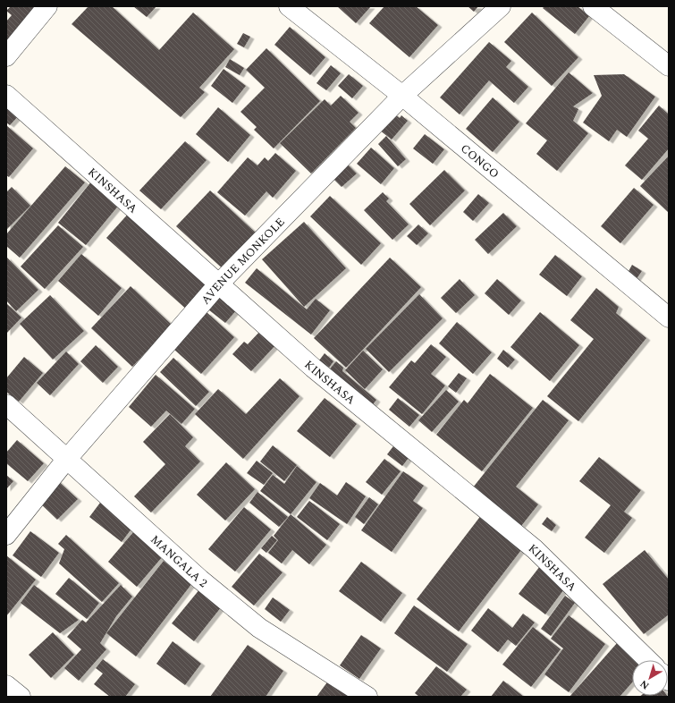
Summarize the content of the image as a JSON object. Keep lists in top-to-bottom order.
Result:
{
  "streets": {
    "street": [
      "CONGO",
      "KINSHASA",
      "AVENUE MONKOLE",
      "MANGALA 2"
    ]
  },
  "crossings": [
    ["CONGO", "AVENUE MONKOLE"],
    ["KINSHASA", "AVENUE MONKOLE"],
    ["AVENUE MONKOLE", "MANGALA 2"]
  ],
  "north": "bottom left"
}
